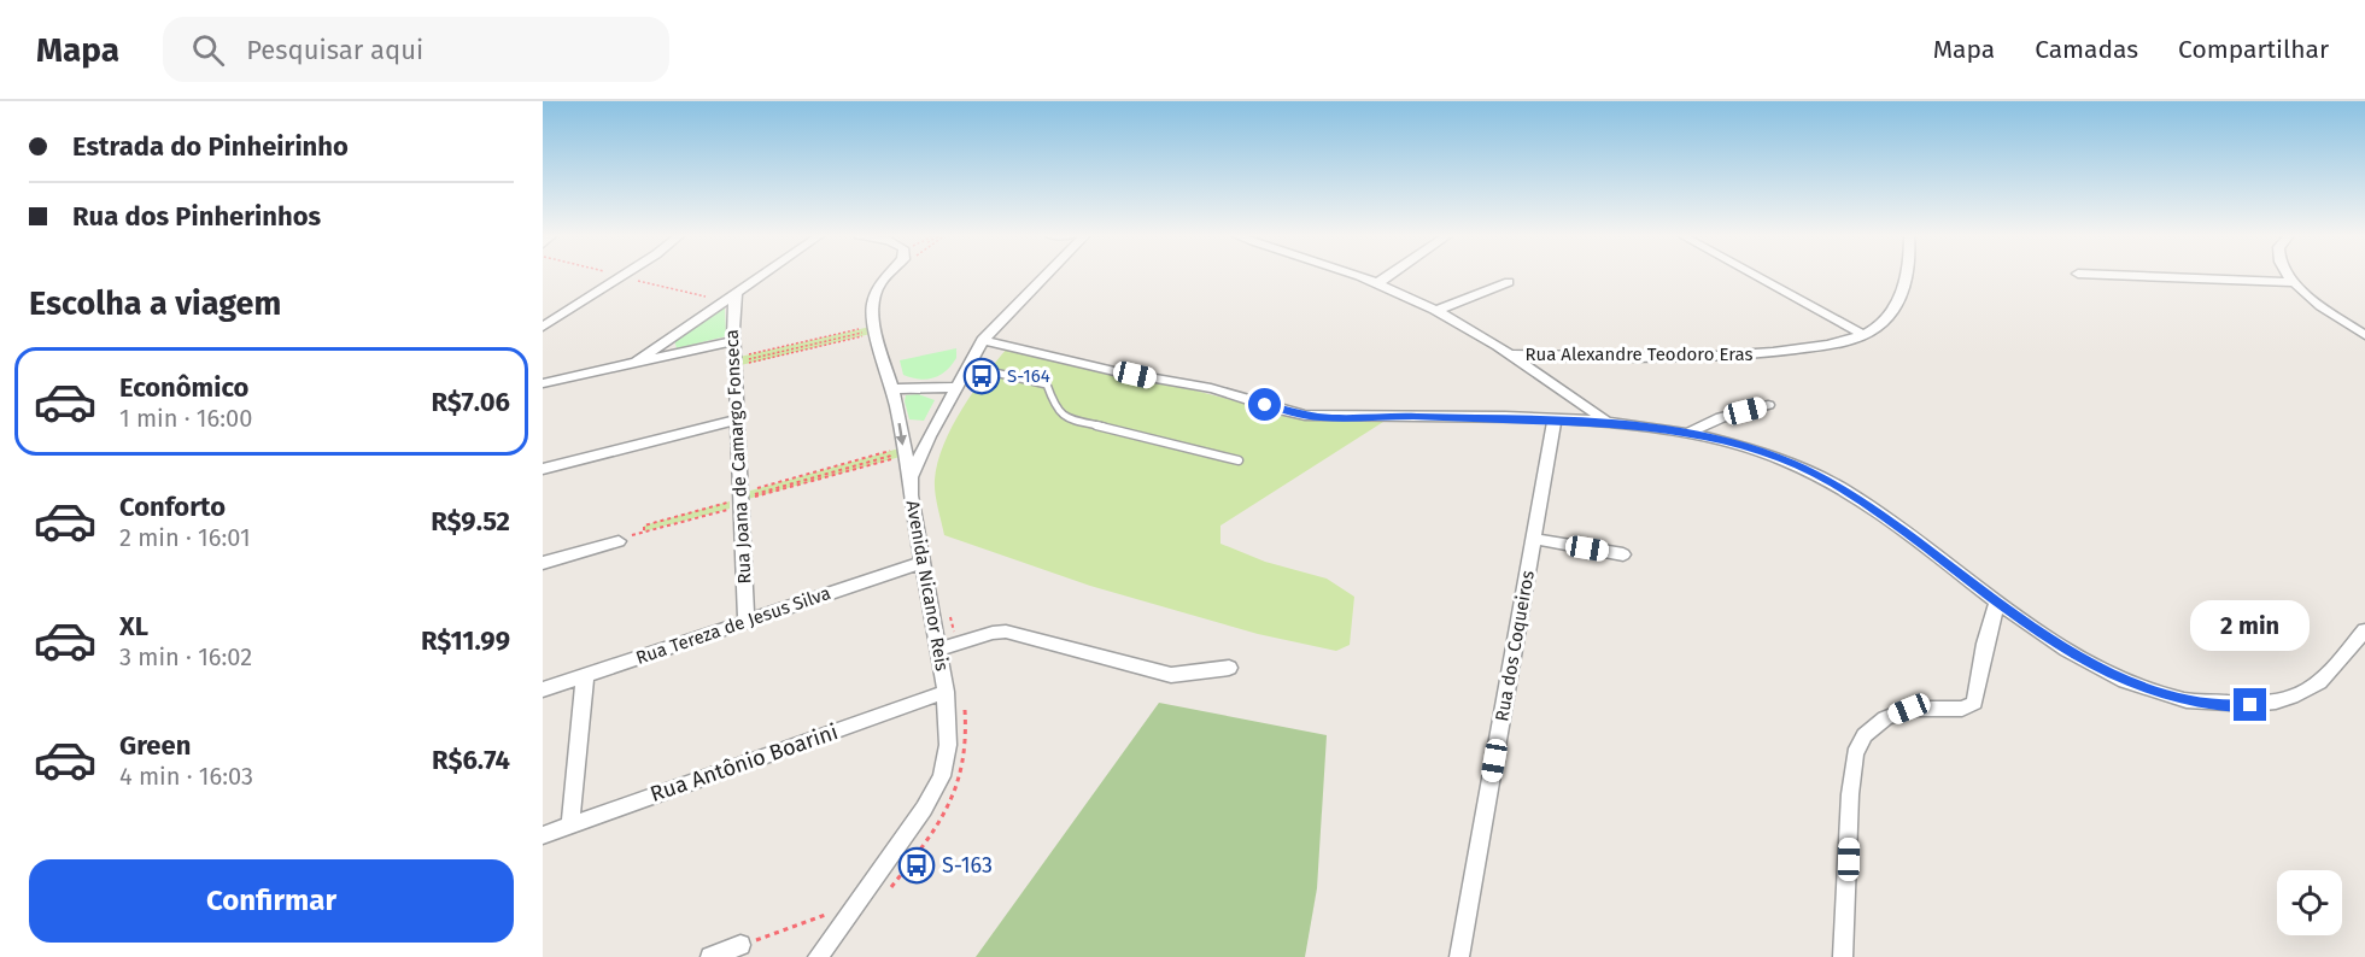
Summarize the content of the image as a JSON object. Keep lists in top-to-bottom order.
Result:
{
  "streets": {
    "street": [
      "Rua Alexandre Teodoro Eras",
      "Rua Joana de Camargo Fonseca",
      "Avenida Nicanor Reis",
      "Rua Tereza de Jesus Silva",
      "Rua dos Coqueiros",
      "Rua Antônio Boarini"
    ]
  },
  "crossings": [
    ["Rua Joana de Camargo Fonseca", "Rua Tereza de Jesus Silva"],
    ["Avenida Nicanor Reis", "Rua Tereza de Jesus Silva"],
    ["Avenida Nicanor Reis", "Rua Antônio Boarini"]
  ],
  "places": {
    "bus stop": ["S-164", "S-163"]
  },
  "page": {
    "header": "Mapa",
    "search": "Pesquisar aqui",
    "nav": ["Mapa", "Camadas", "Compartilhar"],
    "banner": ["Estrada do Pinheirinho", "Rua dos Pinherinhos"],
    "heading": "Escolha a viagem",
    "list": [
      {
        "name": "Econômico",
        "note": "1 min · 16:00",
        "value": "R$7.06"
      },
      {
        "name": "Conforto",
        "note": "2 min · 16:01",
        "value": "R$9.52"
      },
      {
        "name": "XL",
        "note": "3 min · 16:02",
        "value": "R$11.99"
      },
      {
        "name": "Green",
        "note": "4 min · 16:03",
        "value": "R$6.74"
      }
    ],
    "bubble": "2 min",
    "buttons": "Confirmar"
  }
}
